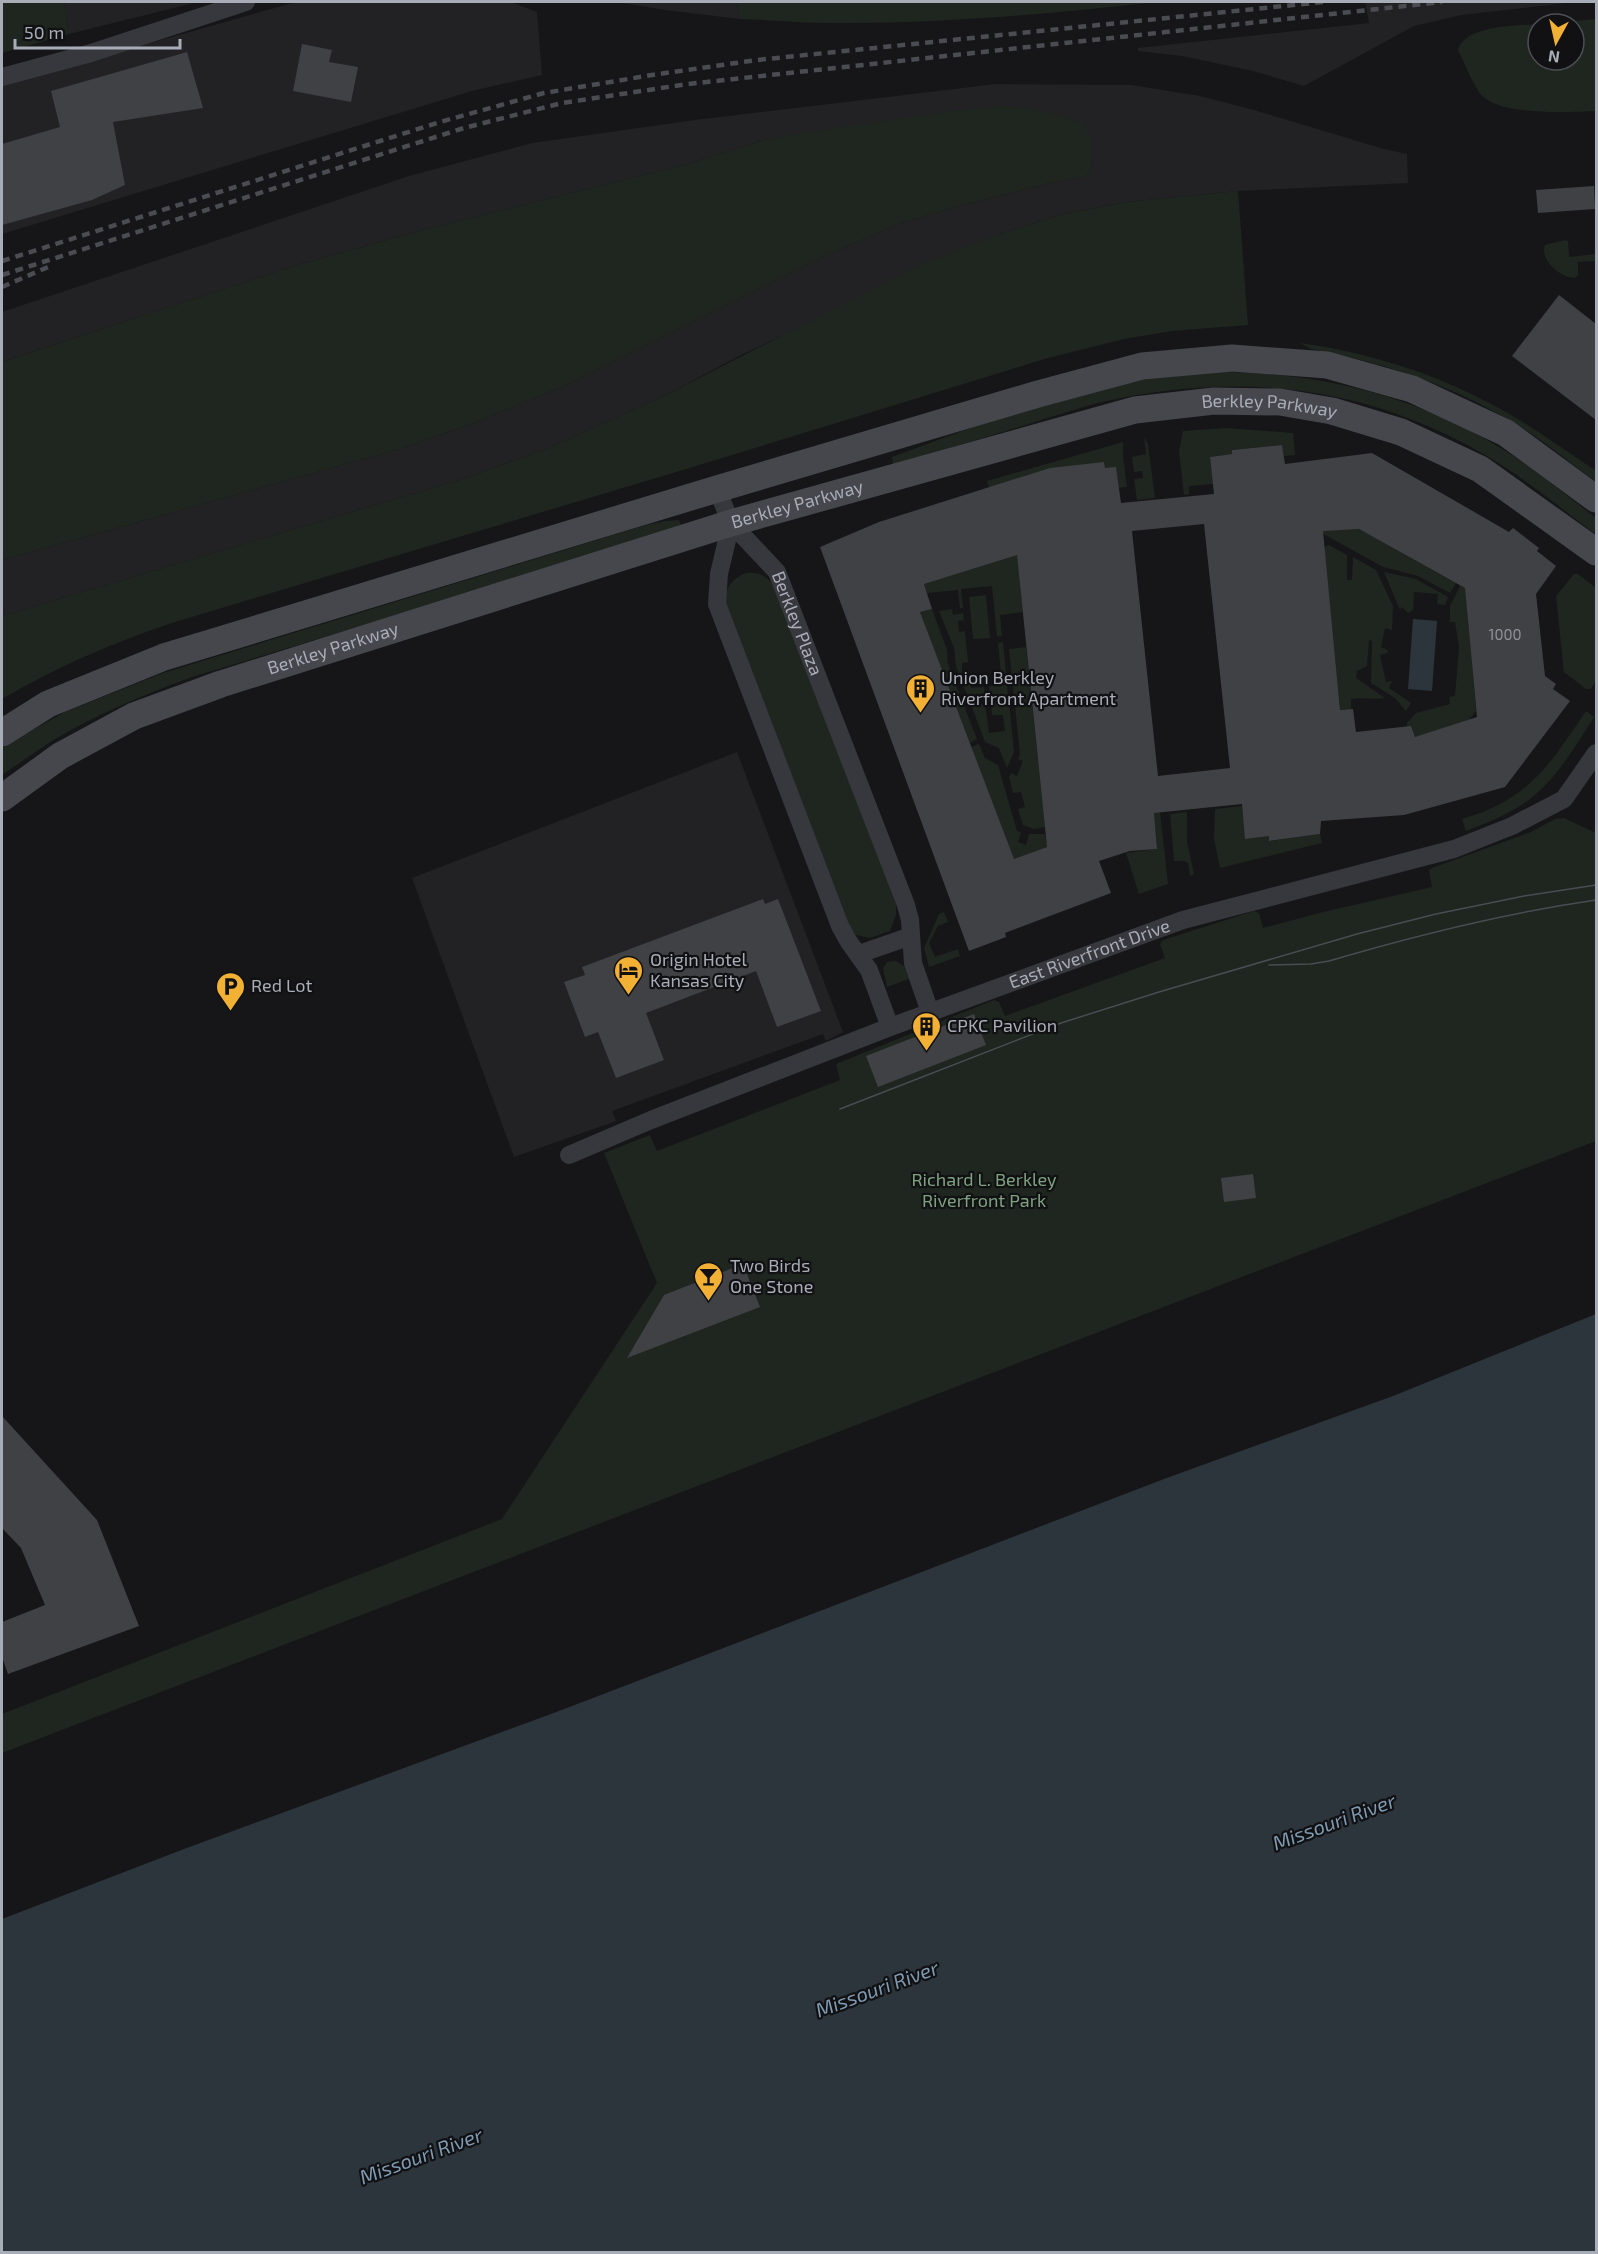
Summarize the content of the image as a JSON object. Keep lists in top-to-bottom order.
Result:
{
  "streets": {
    "main road": ["Berkley Parkway"],
    "street": ["Berkley Plaza", "East Riverfront Drive"]
  },
  "crossings": [
    ["Berkley Parkway", "Berkley Plaza"],
    ["Berkley Plaza", "East Riverfront Drive"]
  ],
  "water": ["Missouri River"],
  "parks": ["Richard L. Berkley Riverfront Park"],
  "places": {
    "building": ["Union Berkley Riverfront Apartment", "CPKC Pavilion"],
    "hotel": ["Origin Hotel Kansas City"],
    "parking": ["Red Lot"],
    "bar": ["Two Birds One Stone"]
  },
  "house_numbers": ["1000"],
  "scale_bar": "50 m",
  "north": "bottom"
}
